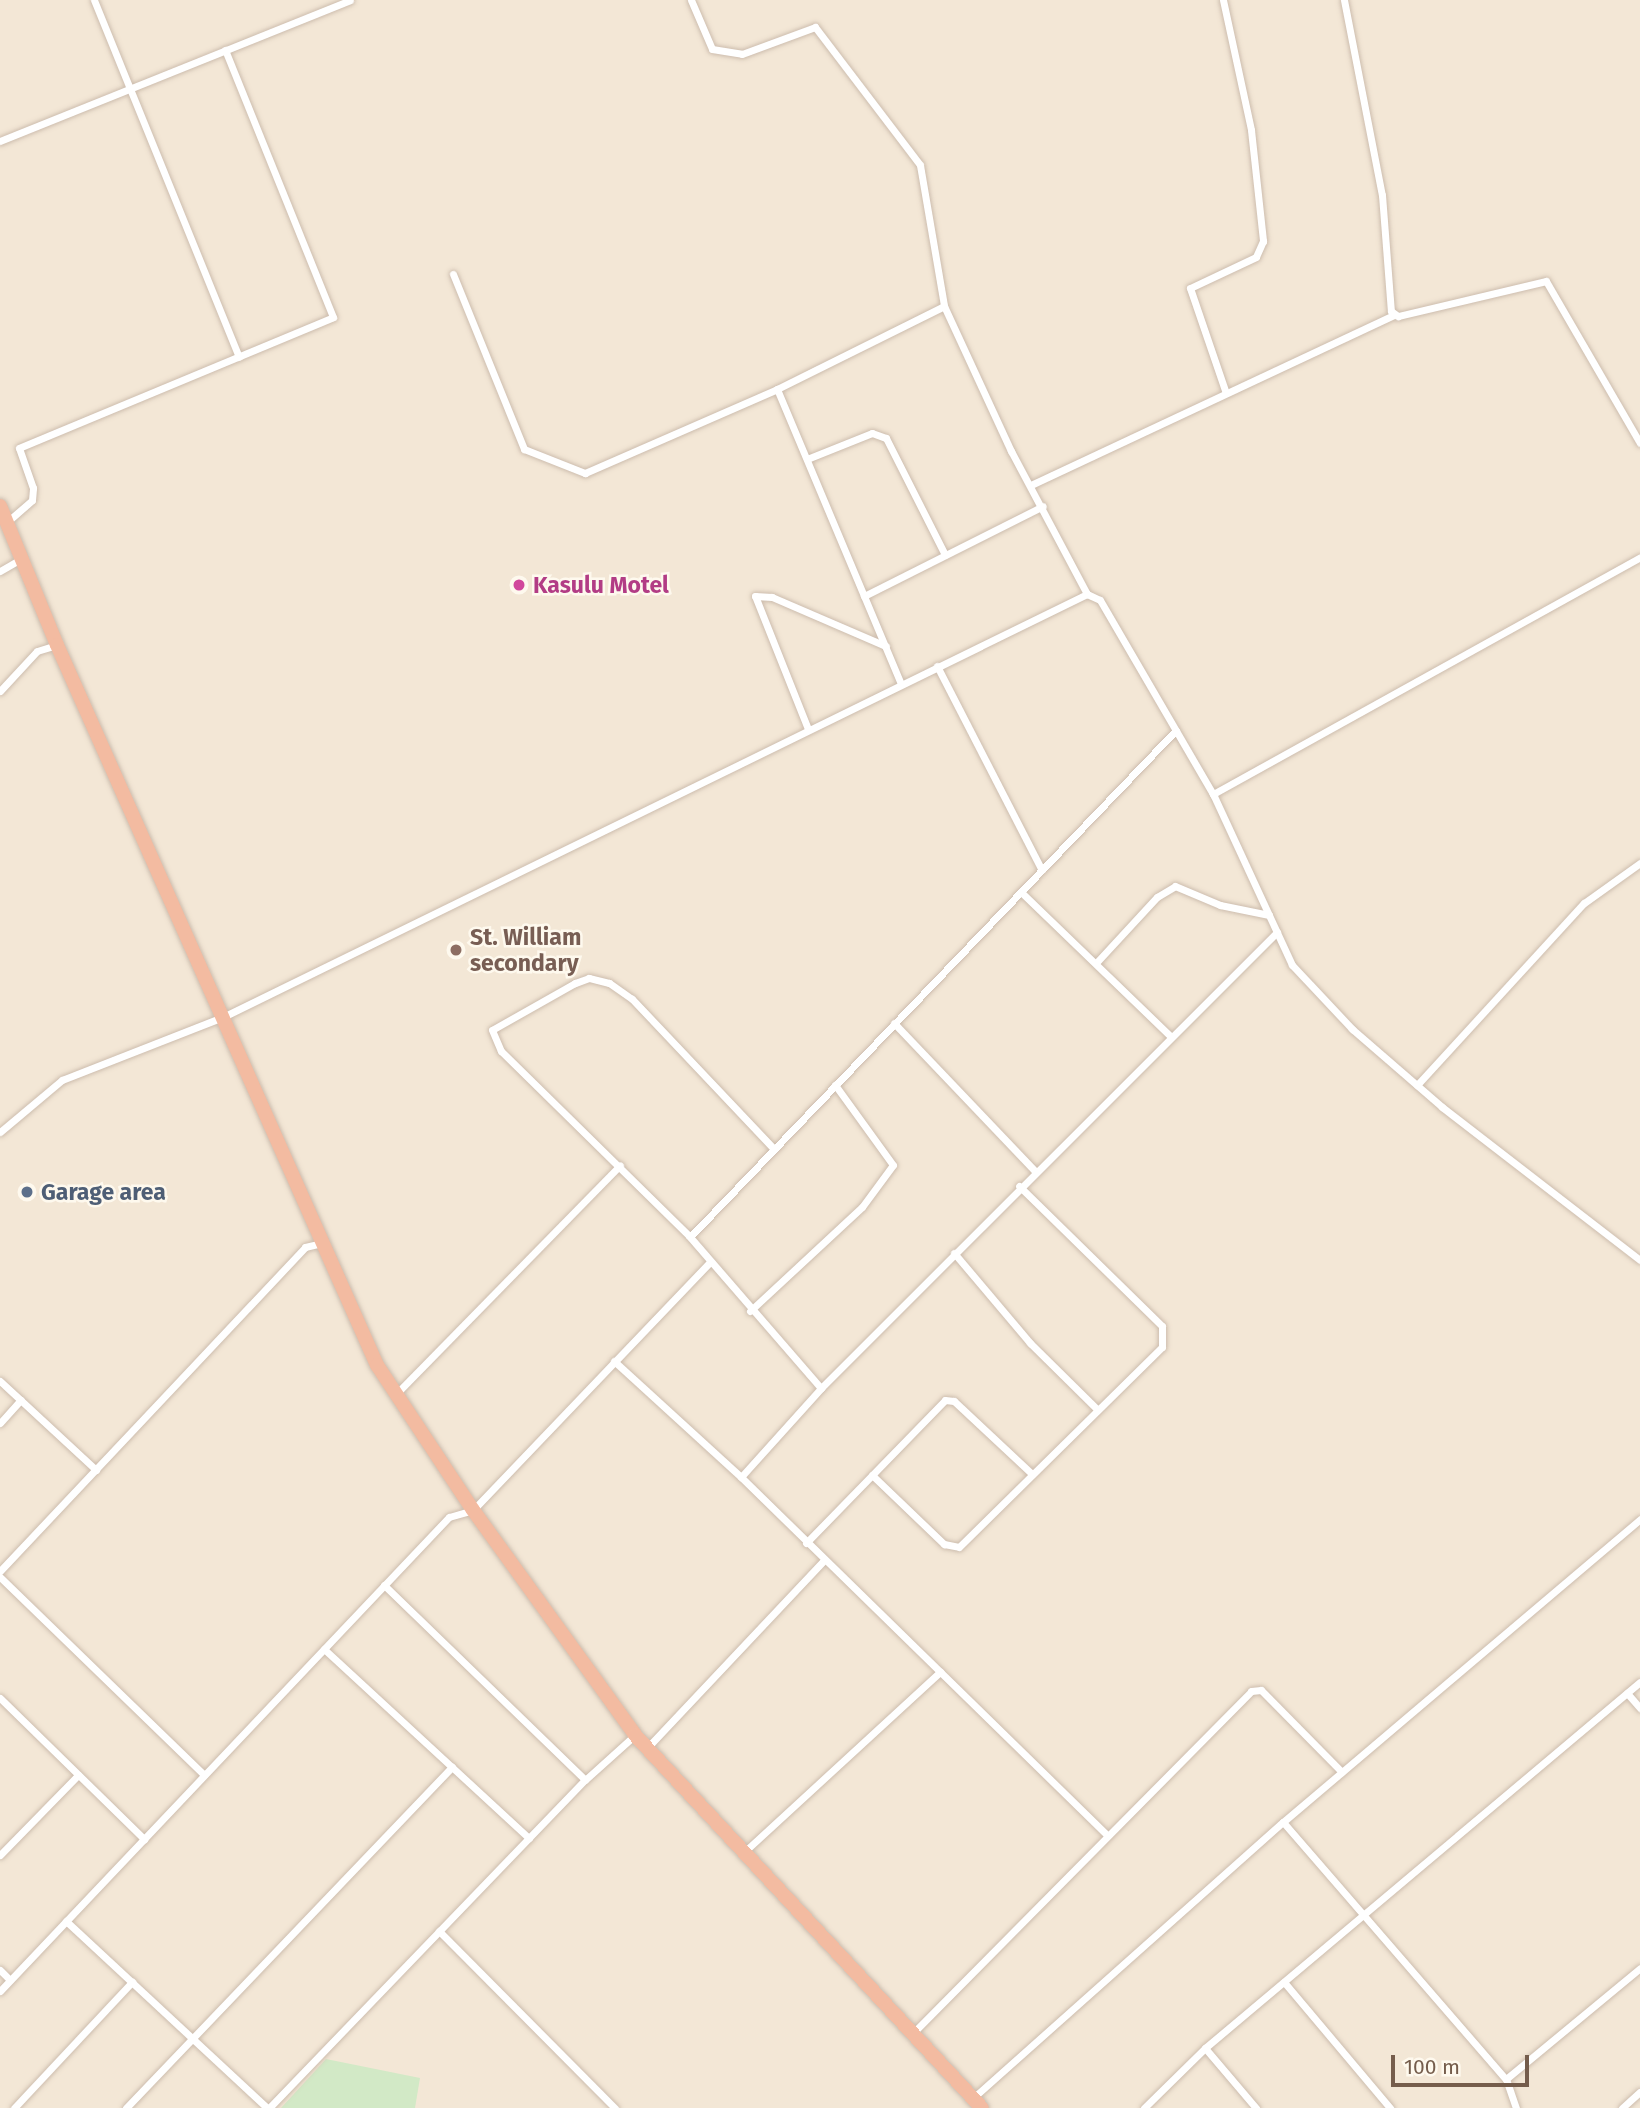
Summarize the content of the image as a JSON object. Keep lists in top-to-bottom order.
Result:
{
  "places": ["Kasulu Motel", "St. William secondary", "Garage area"],
  "scale_bar": "100 m"
}
